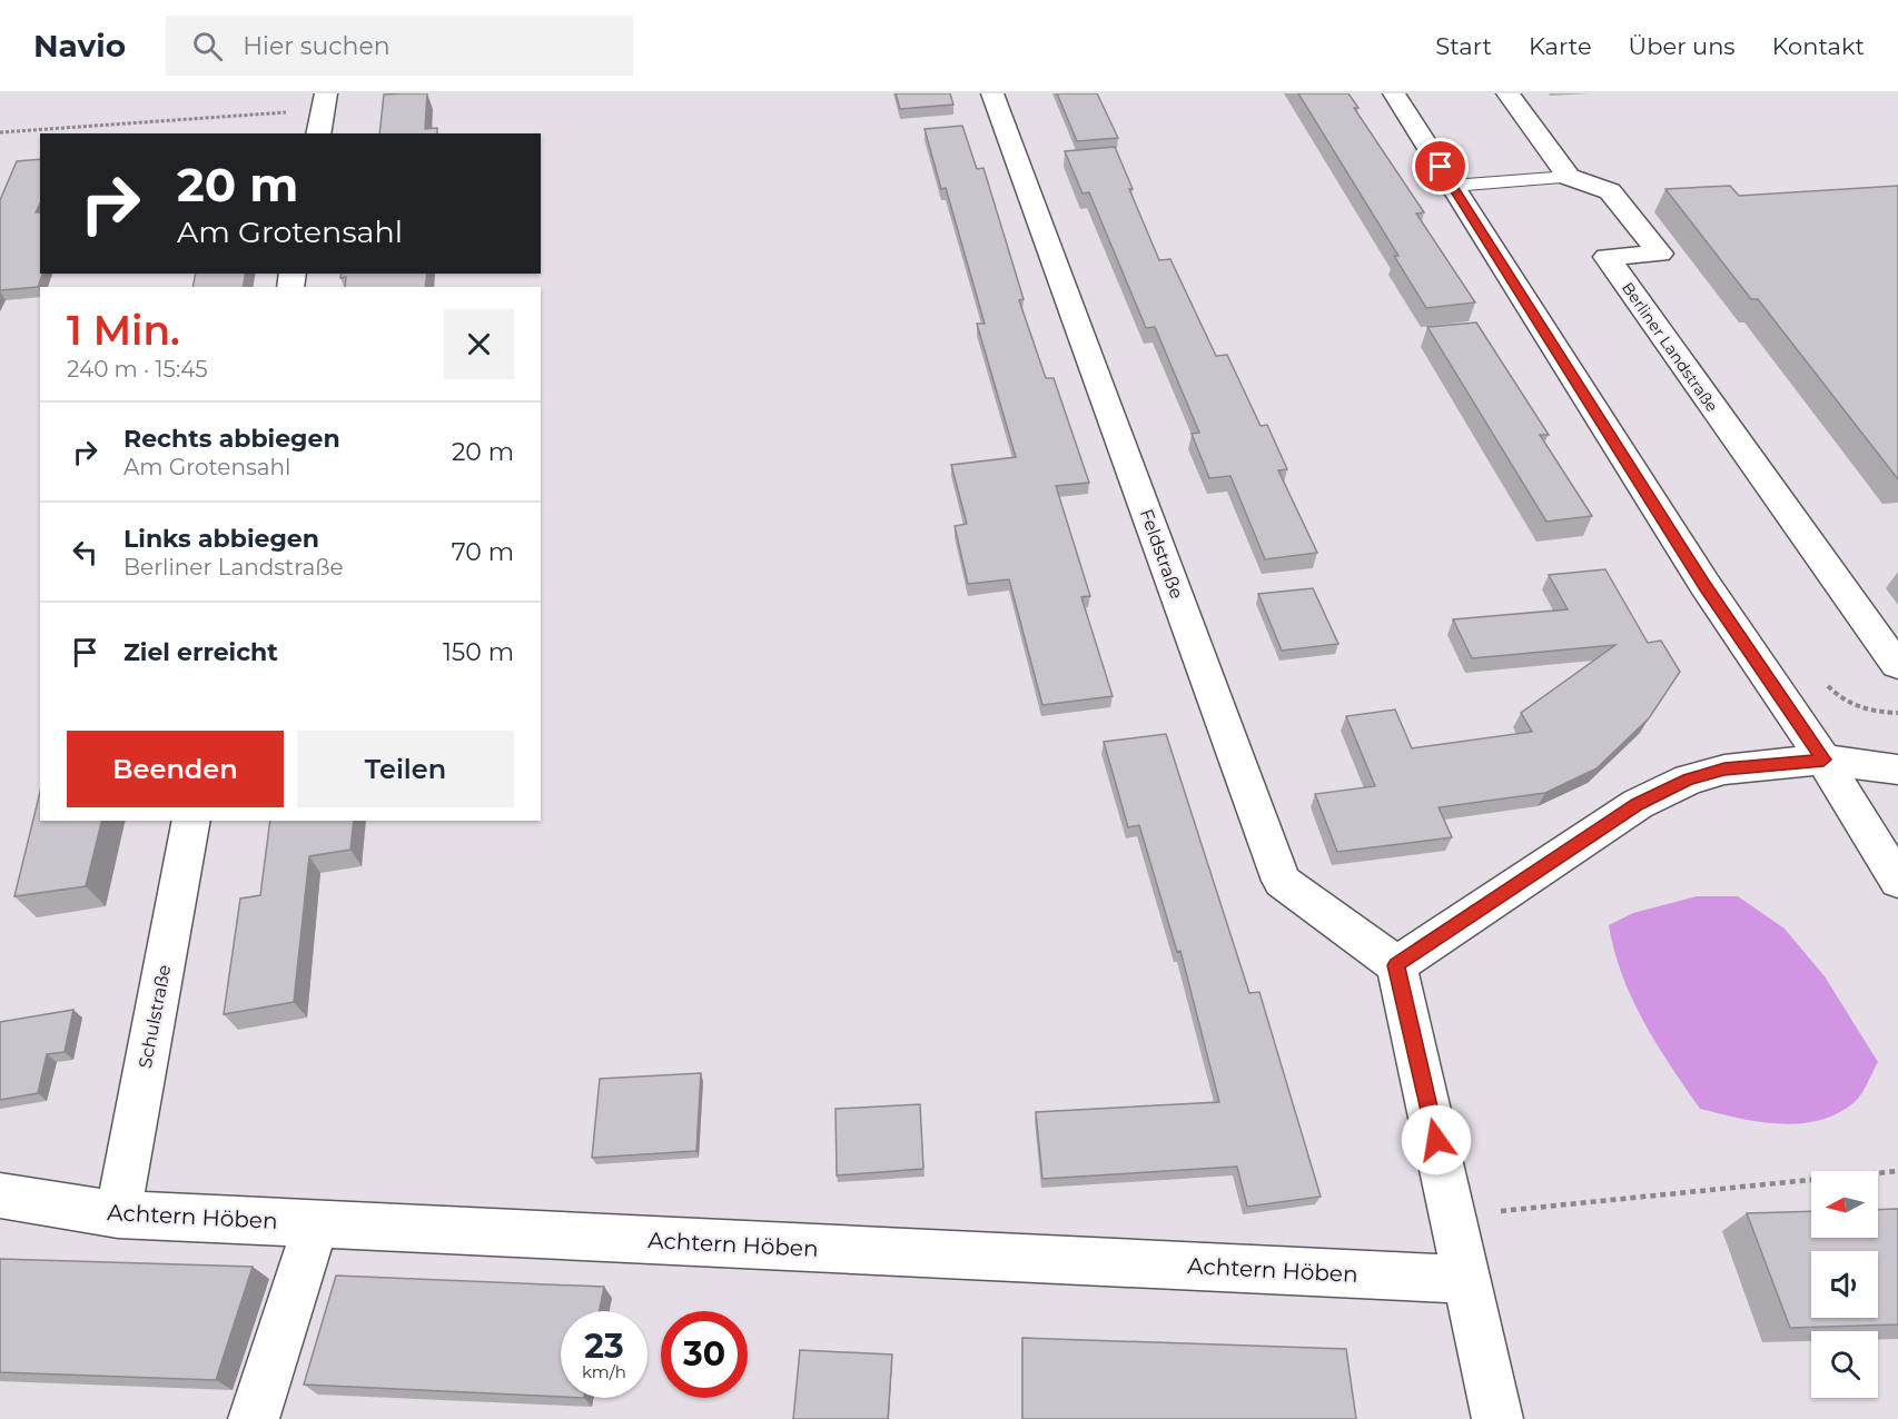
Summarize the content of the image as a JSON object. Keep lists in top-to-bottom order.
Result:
{
  "streets": {
    "street": [
      "Berliner Landstraße",
      "Feldstraße",
      "Schulstraße",
      "Achtern Höben"
    ]
  },
  "crossings": [
    ["Schulstraße", "Achtern Höben"]
  ],
  "north": "left",
  "page": {
    "header": "Navio",
    "search": "Hier suchen",
    "nav": [
      "Start",
      "Karte",
      "Über uns",
      "Kontakt"
    ],
    "turn": ["20 m", "Am Grotensahl"],
    "heading": ["1 Min.", "240 m · 15:45"],
    "list": [
      {
        "name": "Rechts abbiegen",
        "note": "Am Grotensahl",
        "value": "20 m"
      },
      {
        "name": "Links abbiegen",
        "note": "Berliner Landstraße",
        "value": "70 m"
      },
      {
        "name": "Ziel erreicht",
        "value": "150 m"
      }
    ],
    "buttons": ["Beenden", "Teilen"],
    "speed": "23 km/h",
    "limit": "30"
  }
}
